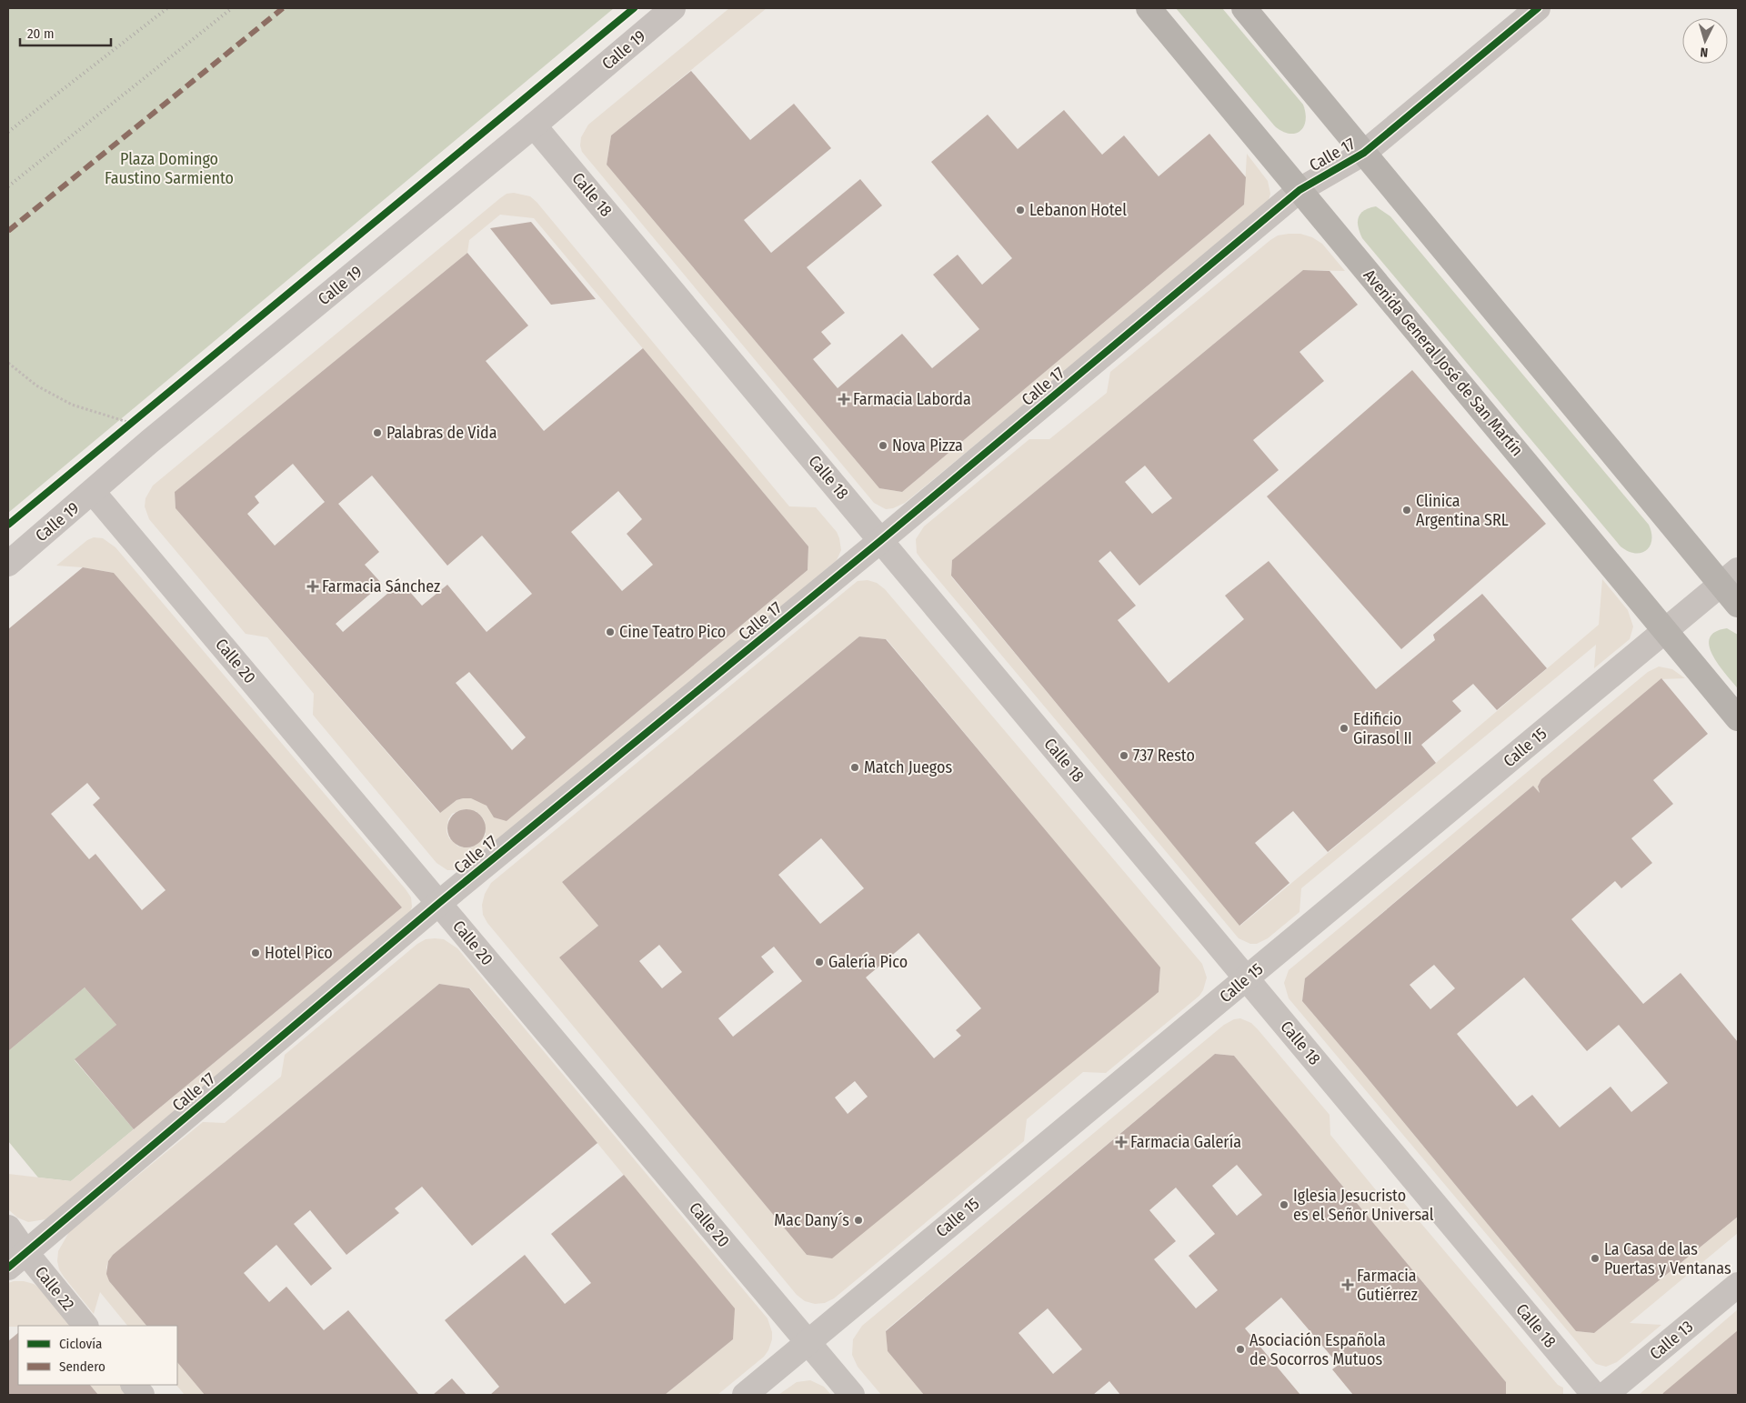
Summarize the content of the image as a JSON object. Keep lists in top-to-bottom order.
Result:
{
  "streets": {
    "main road": ["Avenida General José de San Martín"],
    "street": [
      "Calle 19",
      "Calle 17",
      "Calle 18",
      "Calle 20",
      "Calle 15",
      "Calle 22",
      "Calle 13"
    ]
  },
  "crossings": [
    ["Calle 19", "Calle 18"],
    ["Calle 19", "Calle 20"],
    ["Calle 17", "Calle 18"],
    ["Calle 17", "Avenida General José de San Martín"],
    ["Calle 17", "Calle 20"],
    ["Calle 17", "Calle 22"],
    ["Calle 18", "Calle 15"],
    ["Avenida General José de San Martín", "Calle 15"],
    ["Calle 20", "Calle 15"]
  ],
  "parks": ["Plaza Domingo Faustino Sarmiento"],
  "places": {
    "other": [
      "Lebanon Hotel",
      "Palabras de Vida",
      "Nova Pizza",
      "Clinica Argentina SRL",
      "Cine Teatro Pico",
      "Edificio Girasol II",
      "737 Resto",
      "Match Juegos",
      "Hotel Pico",
      "Galería Pico",
      "Iglesia Jesucristo es el Señor Universal",
      "Mac Dany´s",
      "La Casa de las Puertas y Ventanas",
      "Asociación Española de Socorros Mutuos"
    ],
    "health": [
      "Farmacia Laborda",
      "Farmacia Sánchez",
      "Farmacia Galería",
      "Farmacia Gutiérrez"
    ]
  },
  "legend": ["Ciclovía", "Sendero"],
  "scale_bar": "20 m",
  "north": "bottom"
}
